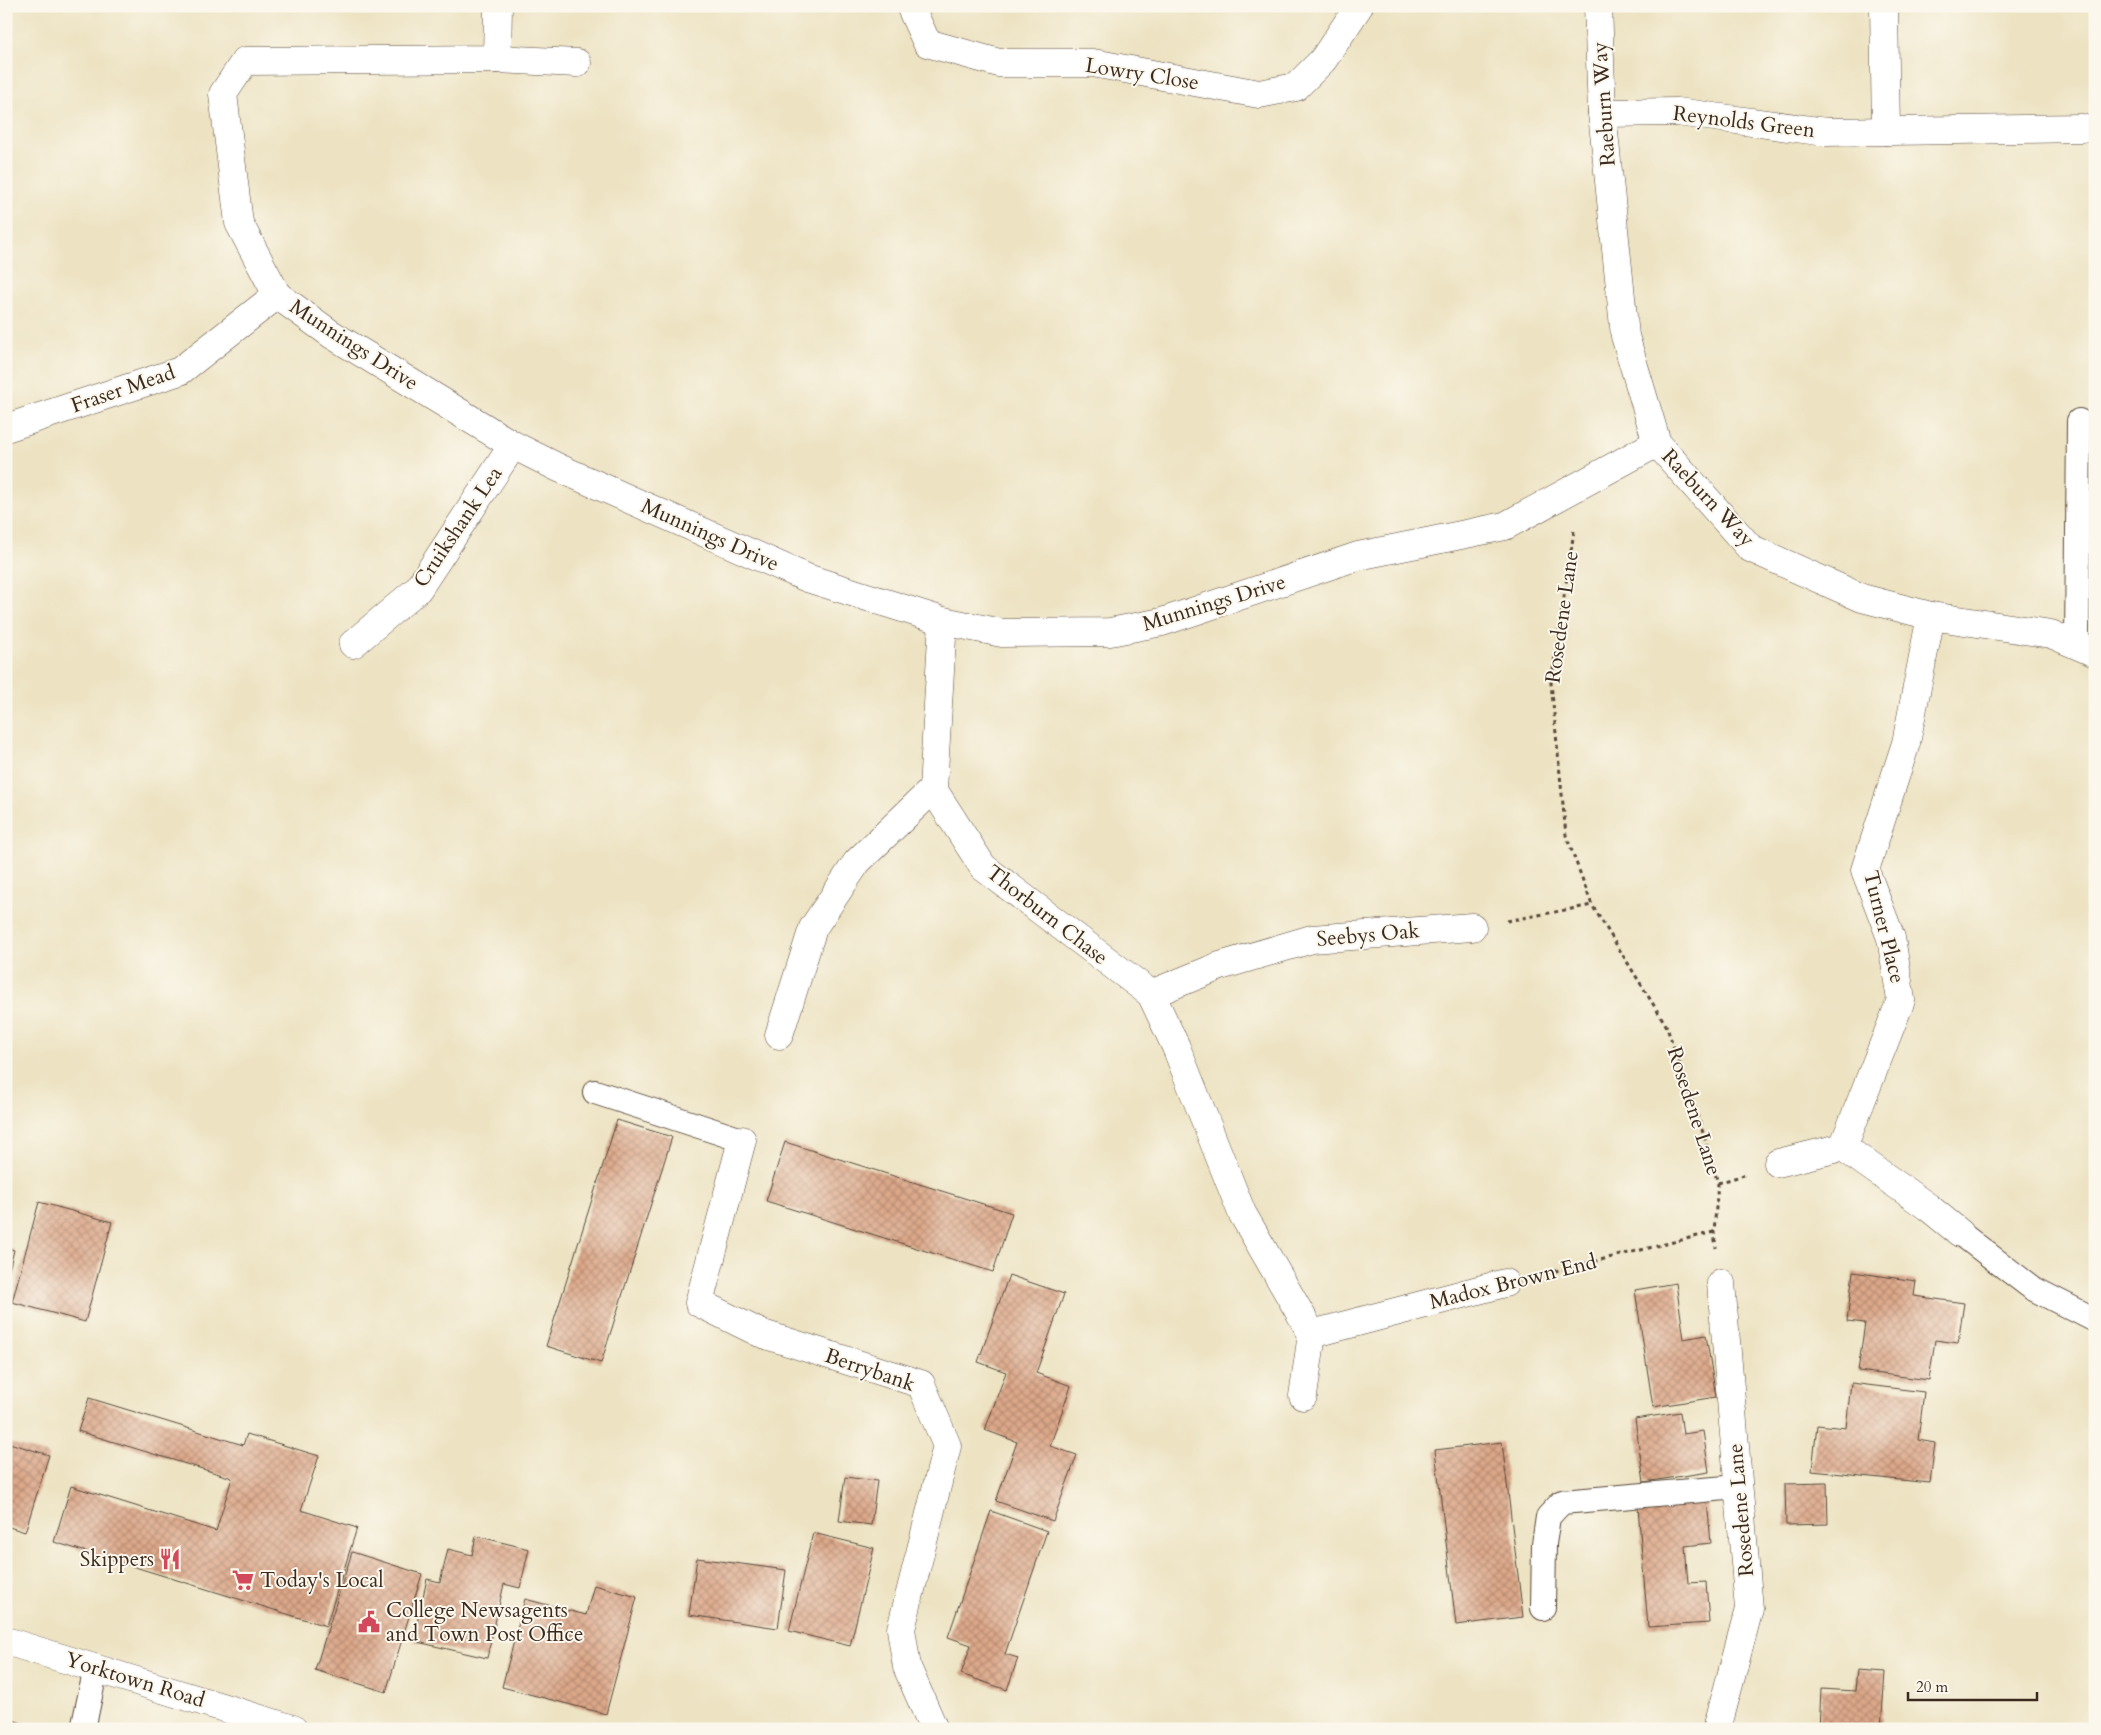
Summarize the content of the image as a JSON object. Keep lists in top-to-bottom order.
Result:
{
  "streets": {
    "street": [
      "Lowry Close",
      "Raeburn Way",
      "Reynolds Green",
      "Munnings Drive",
      "Fraser Mead",
      "Cruikshank Lea",
      "Rosedene Lane",
      "Thorburn Chase",
      "Turner Place",
      "Seebys Oak",
      "Madox Brown End",
      "Berrybank",
      "Yorktown Road"
    ]
  },
  "crossings": [
    ["Raeburn Way", "Reynolds Green"],
    ["Raeburn Way", "Munnings Drive"],
    ["Raeburn Way", "Turner Place"],
    ["Munnings Drive", "Fraser Mead"],
    ["Munnings Drive", "Cruikshank Lea"],
    ["Rosedene Lane", "Madox Brown End"],
    ["Thorburn Chase", "Seebys Oak"]
  ],
  "places": {
    "restaurant": ["Skippers"],
    "supermarket": ["Today's Local"],
    "public building": ["College Newsagents and Town Post Office"]
  },
  "scale_bar": "20 m"
}
